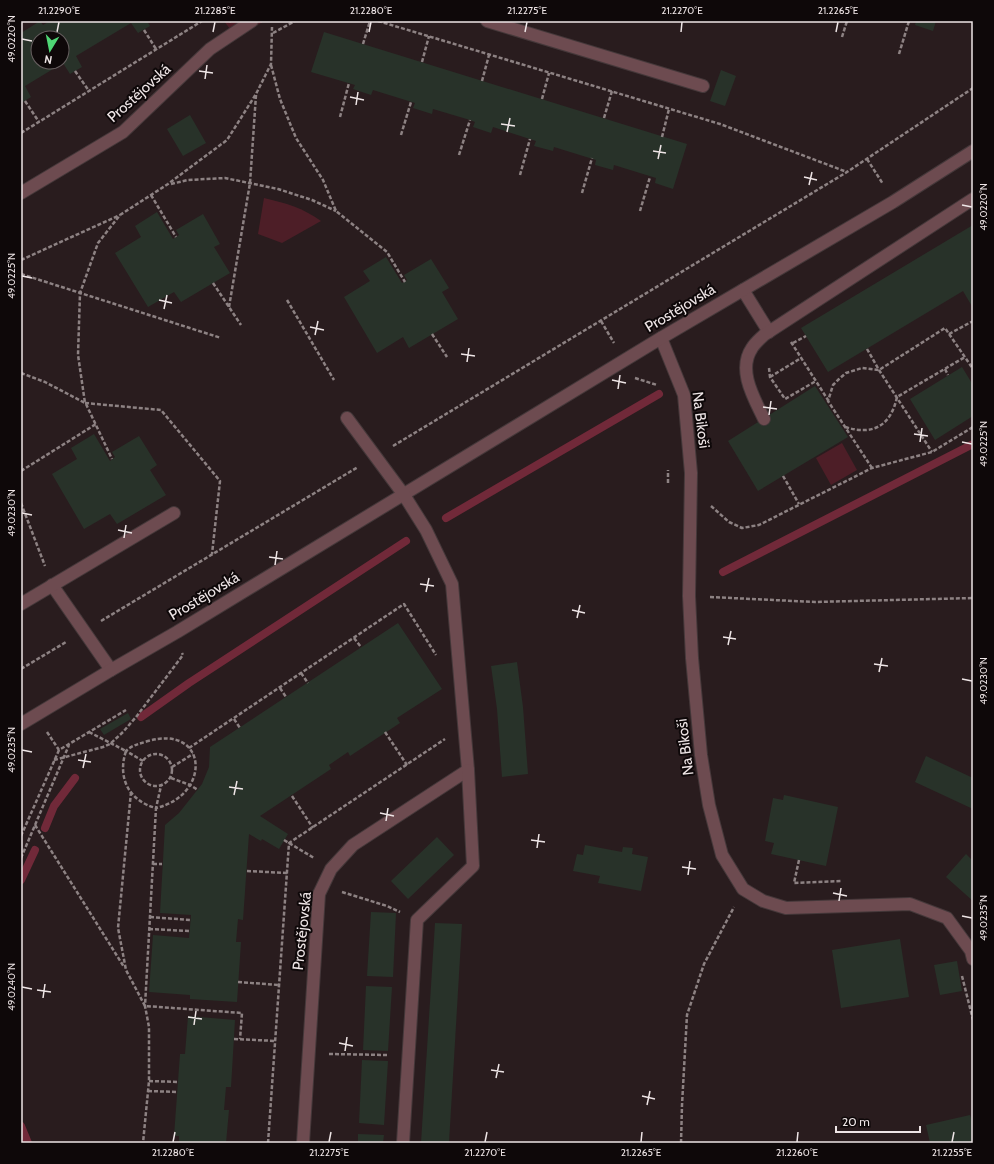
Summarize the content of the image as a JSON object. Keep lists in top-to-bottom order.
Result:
{
  "streets": {
    "street": ["Prostějovská", "Na Bikoši"]
  },
  "crossings": [
    ["Prostějovská", "Na Bikoši"]
  ],
  "scale_bar": "20 m",
  "north": "bottom",
  "coordinates": [
    "21.2290°E",
    "21.2285°E",
    "21.2280°E",
    "21.2275°E",
    "21.2270°E",
    "21.2265°E",
    "49.0220°N",
    "49.0225°N",
    "49.0230°N",
    "49.0235°N",
    "49.0240°N",
    "21.2260°E",
    "21.2255°E"
  ]
}
